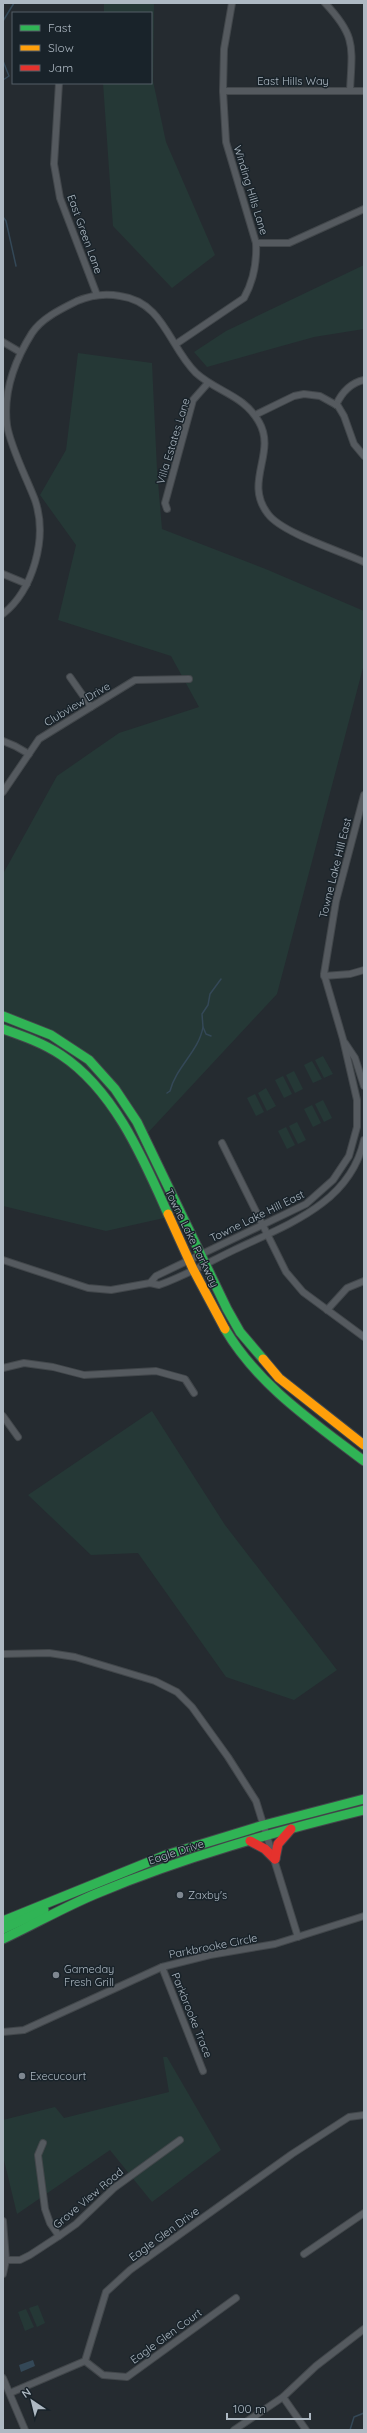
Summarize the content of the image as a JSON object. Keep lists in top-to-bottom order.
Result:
{
  "streets": {
    "main road": ["Towne Lake Parkway", "Eagle Drive"],
    "street": [
      "East Hills Way",
      "Winding Hills Lane",
      "East Green Lane",
      "Villa Estates Lane",
      "Clubview Drive",
      "Towne Lake Hill East",
      "Parkbrooke Circle",
      "Parkbrooke Trace",
      "Grove View Road",
      "Eagle Glen Drive",
      "Eagle Glen Court"
    ]
  },
  "crossings": [
    ["East Hills Way", "Winding Hills Lane"],
    ["Towne Lake Hill East", "Towne Lake Parkway"],
    ["Parkbrooke Circle", "Parkbrooke Trace"],
    ["Eagle Glen Drive", "Eagle Glen Court"]
  ],
  "places": ["Zaxby's", "Gameday Fresh Grill", "Execucourt"],
  "legend": ["Fast", "Slow", "Jam"],
  "scale_bar": "100 m",
  "north": "top left"
}
